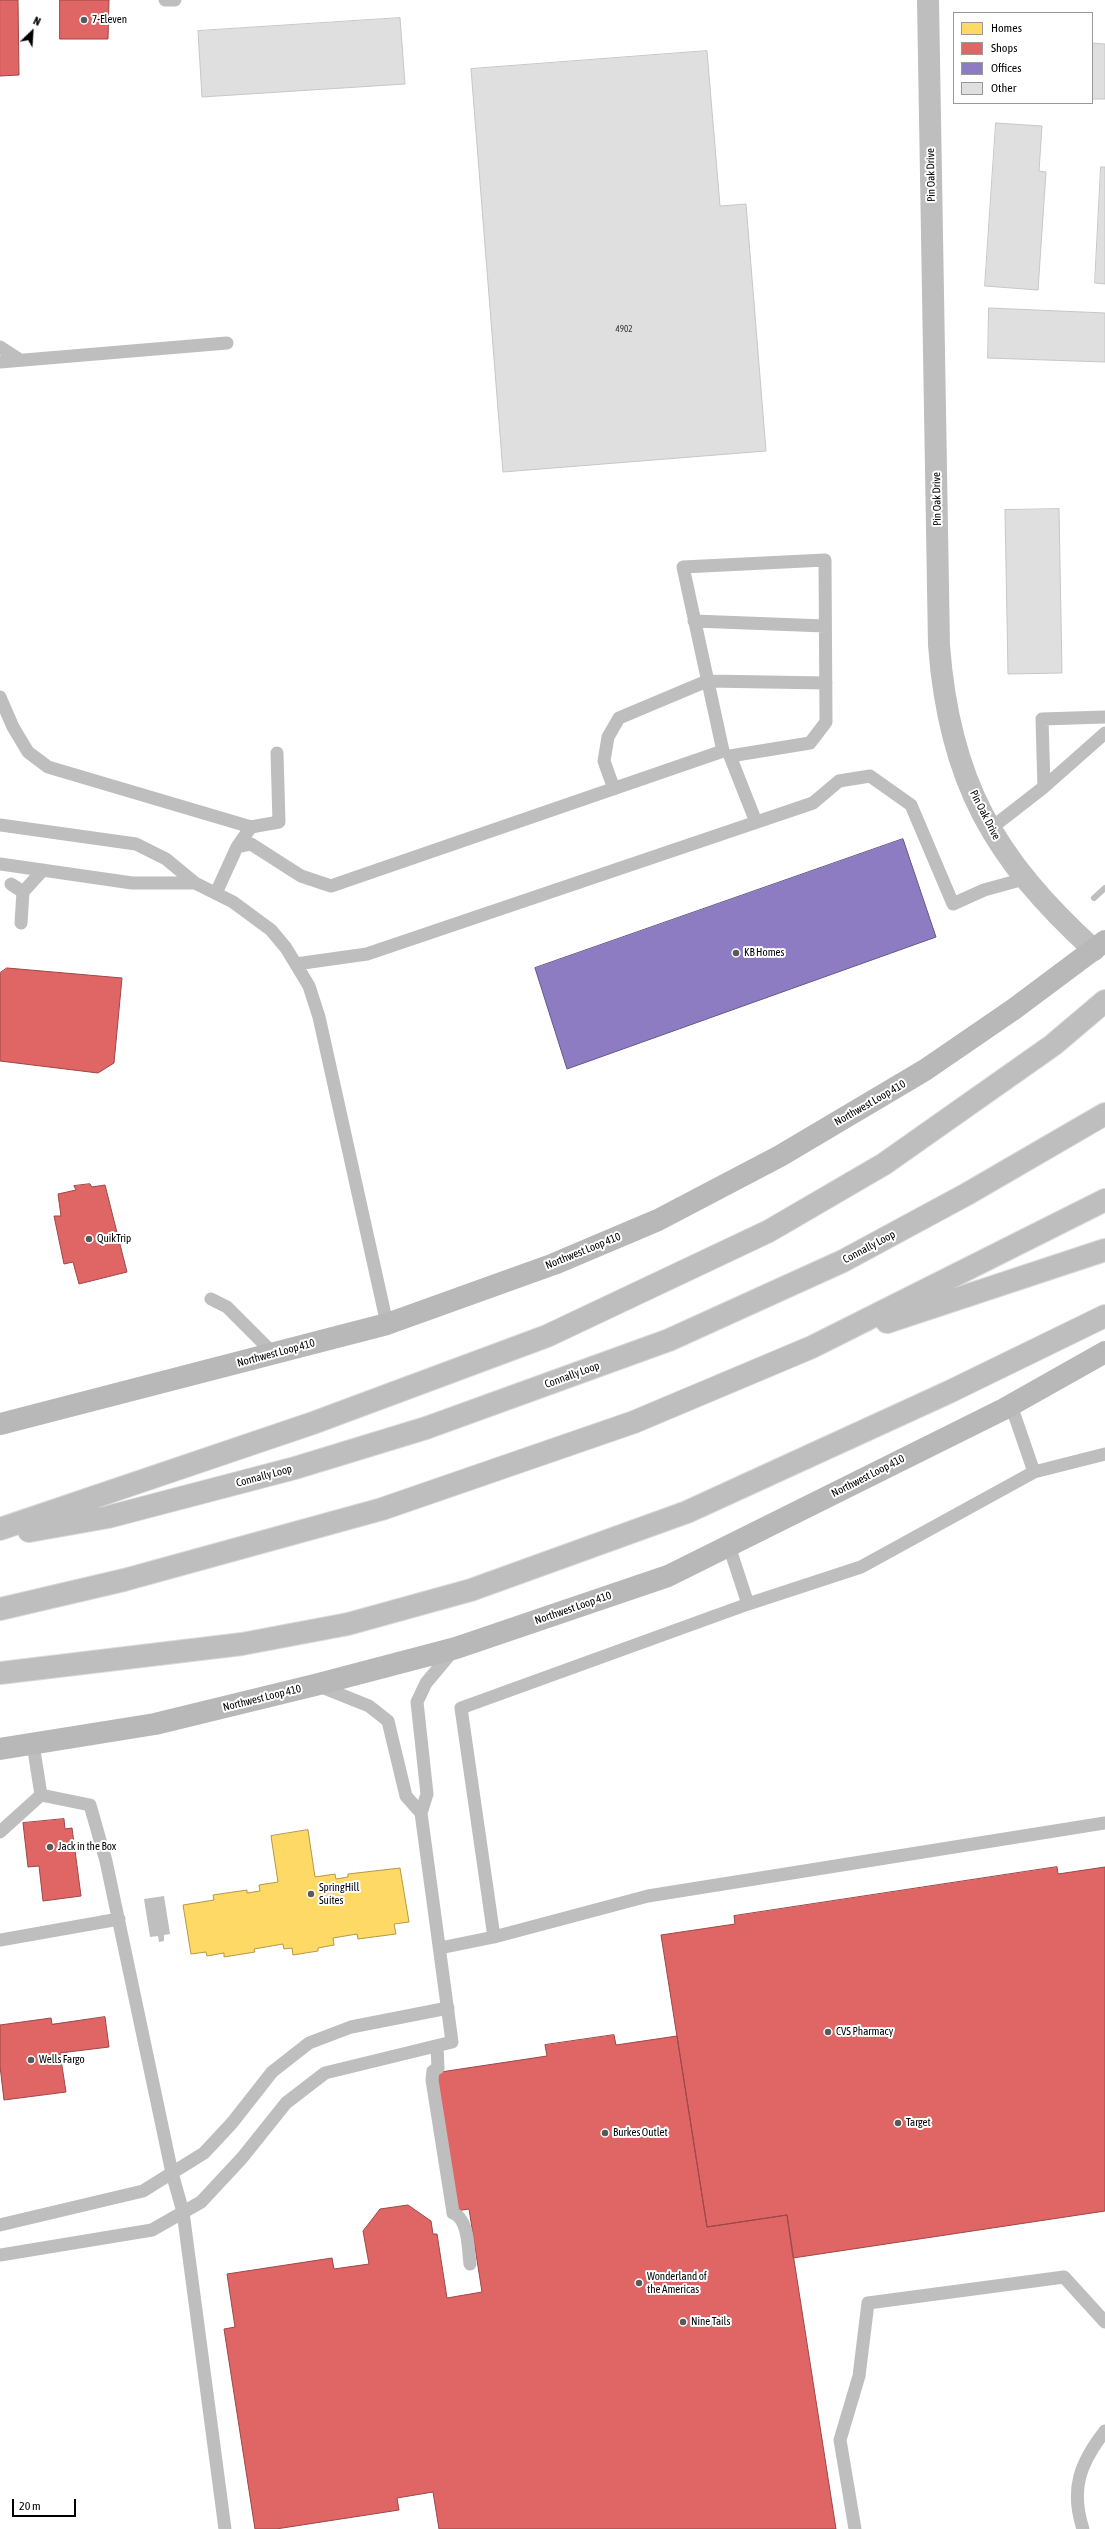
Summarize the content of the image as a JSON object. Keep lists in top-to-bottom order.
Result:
{
  "streets": {
    "main road": ["Pin Oak Drive", "Northwest Loop 410", "Connally Loop"]
  },
  "crossings": [
    ["Pin Oak Drive", "Northwest Loop 410"]
  ],
  "places": [
    "7-Eleven",
    "KB Homes",
    "QuikTrip",
    "Jack in the Box",
    "SpringHill Suites",
    "CVS Pharmacy",
    "Wells Fargo",
    "Target",
    "Burkes Outlet",
    "Wonderland of the Americas",
    "Nine Tails"
  ],
  "house_numbers": ["4902"],
  "legend": [
    "Homes",
    "Shops",
    "Offices",
    "Other"
  ],
  "scale_bar": "20 m",
  "north": "top right"
}
